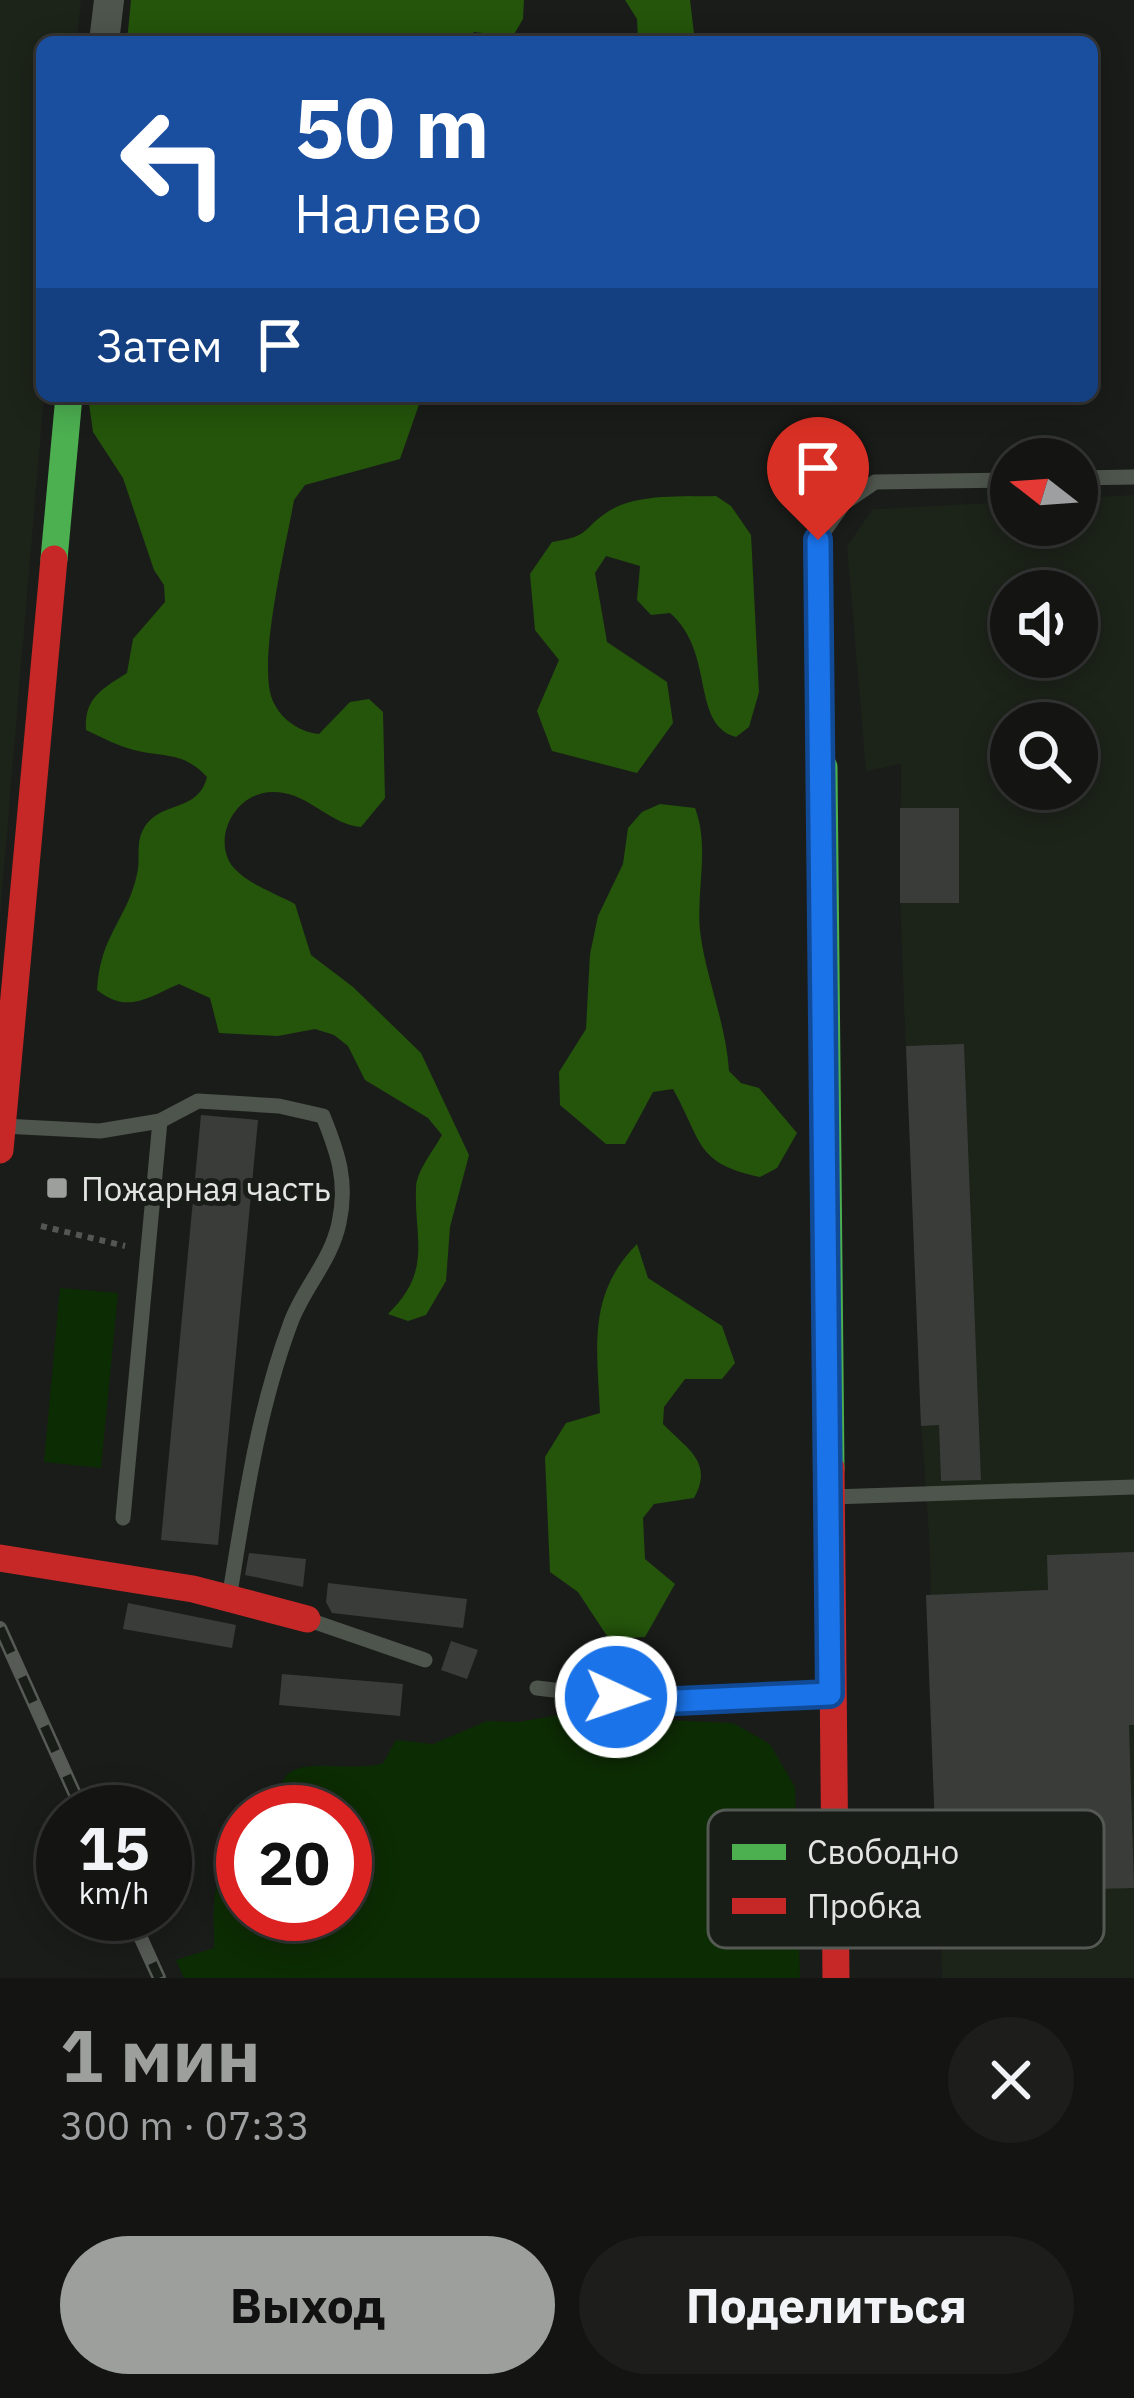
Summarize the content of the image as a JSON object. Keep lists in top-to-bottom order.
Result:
{
  "places": {
    "transit": ["Пожарная часть"]
  },
  "legend": ["Свободно", "Пробка"],
  "north": "left",
  "page": {
    "turn": ["50 m", "Налево"],
    "then": "Затем",
    "speed": "15 km/h",
    "limit": "20",
    "heading": ["1 мин", "300 m · 07:33"],
    "buttons": ["Выход", "Поделиться"]
  }
}
